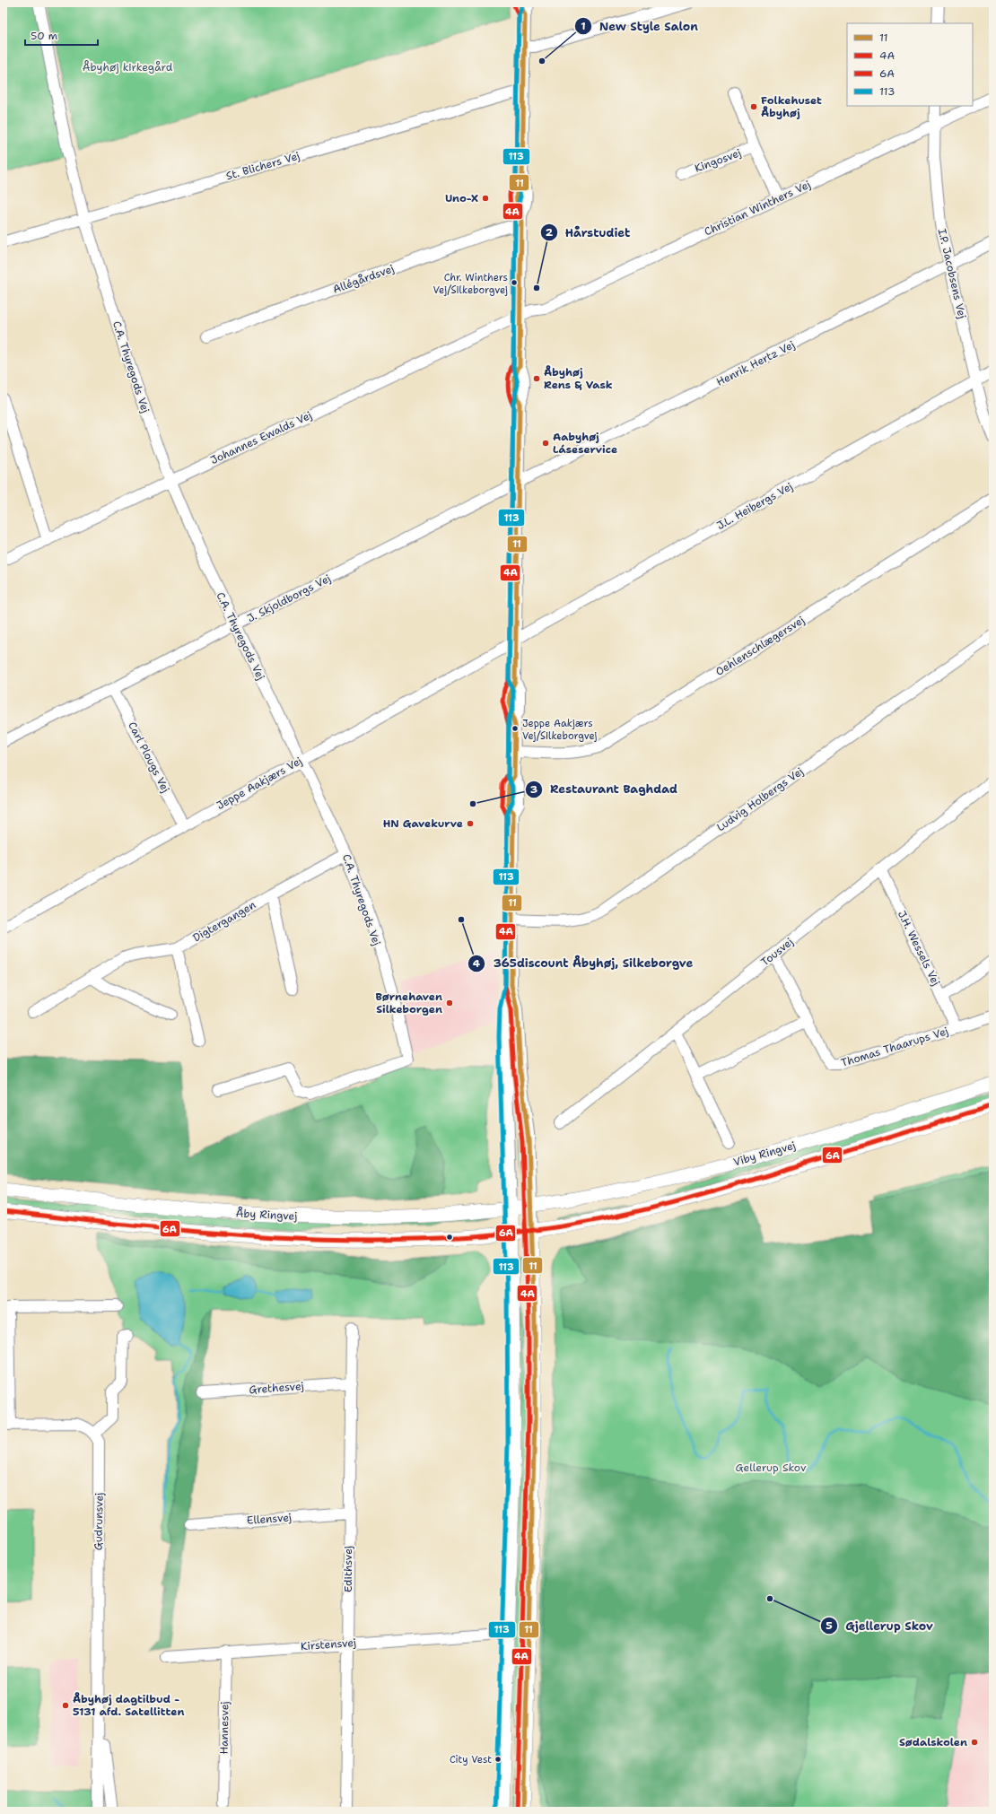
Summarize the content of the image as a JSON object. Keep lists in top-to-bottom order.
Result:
{
  "streets": {
    "main road": ["Viby Ringvej", "Åby Ringvej"],
    "street": [
      "Kingosvej",
      "St. Blichers Vej",
      "Christian Winthers Vej",
      "I.P. Jacobsens Vej",
      "Allégårdsvej",
      "Henrik Hertz Vej",
      "C.A. Thyregods Vej",
      "Johannes Ewalds Vej",
      "J.L. Heibergs Vej",
      "J. Skjoldborgs Vej",
      "Oehlenschlægersvej",
      "Carl Plougs Vej",
      "Jeppe Aakjærs Vej",
      "Ludvig Holbergs Vej",
      "Digtergangen",
      "J.H. Wessels Vej",
      "Tousvej",
      "Thomas Thaarups Vej",
      "Grethesvej",
      "Ellensvej",
      "Gudrunsvej",
      "Edithsvej",
      "Kirstensvej",
      "Hannesvej"
    ]
  },
  "crossings": [
    ["Kingosvej", "Christian Winthers Vej"],
    ["St. Blichers Vej", "C.A. Thyregods Vej"],
    ["Christian Winthers Vej", "I.P. Jacobsens Vej"],
    ["Christian Winthers Vej", "Johannes Ewalds Vej"],
    ["I.P. Jacobsens Vej", "Henrik Hertz Vej"],
    ["I.P. Jacobsens Vej", "J.L. Heibergs Vej"],
    ["Henrik Hertz Vej", "J. Skjoldborgs Vej"],
    ["C.A. Thyregods Vej", "Johannes Ewalds Vej"],
    ["C.A. Thyregods Vej", "J. Skjoldborgs Vej"],
    ["C.A. Thyregods Vej", "Jeppe Aakjærs Vej"],
    ["C.A. Thyregods Vej", "Digtergangen"],
    ["J.L. Heibergs Vej", "Jeppe Aakjærs Vej"],
    ["J. Skjoldborgs Vej", "Carl Plougs Vej"],
    ["Carl Plougs Vej", "Jeppe Aakjærs Vej"],
    ["J.H. Wessels Vej", "Tousvej"],
    ["J.H. Wessels Vej", "Thomas Thaarups Vej"],
    ["Tousvej", "Thomas Thaarups Vej"],
    ["Viby Ringvej", "Åby Ringvej"],
    ["Grethesvej", "Edithsvej"],
    ["Ellensvej", "Edithsvej"],
    ["Edithsvej", "Kirstensvej"],
    ["Kirstensvej", "Hannesvej"]
  ],
  "parks": ["Åbyhøj kirkegård", "Gellerup Skov"],
  "places": [
    "New Style Salon",
    "Folkehuset Åbyhøj",
    "Uno-X",
    "Chr. Winthers Vej/Silkeborgvej",
    "Hårstudiet",
    "Åbyhøj Rens & Vask",
    "Aabyhøj Láseservice",
    "Jeppe Aakjærs Vej/Silkeborgvej",
    "Restaurant Baghdad",
    "HN Gavekurve",
    "365discount Åbyhøj, Silkeborgve",
    "Børnehaven Silkeborgen",
    "Gjellerup Skov",
    "Åbyhøj dagtilbud - 5131 afd. Satellitten",
    "Sødalskolen",
    "City Vest"
  ],
  "lines": [
    "transit line 11",
    "transit line 113",
    "transit line 4A",
    "transit line 6A"
  ],
  "legend": [
    "11",
    "4A",
    "6A",
    "113"
  ],
  "scale_bar": "50 m"
}
